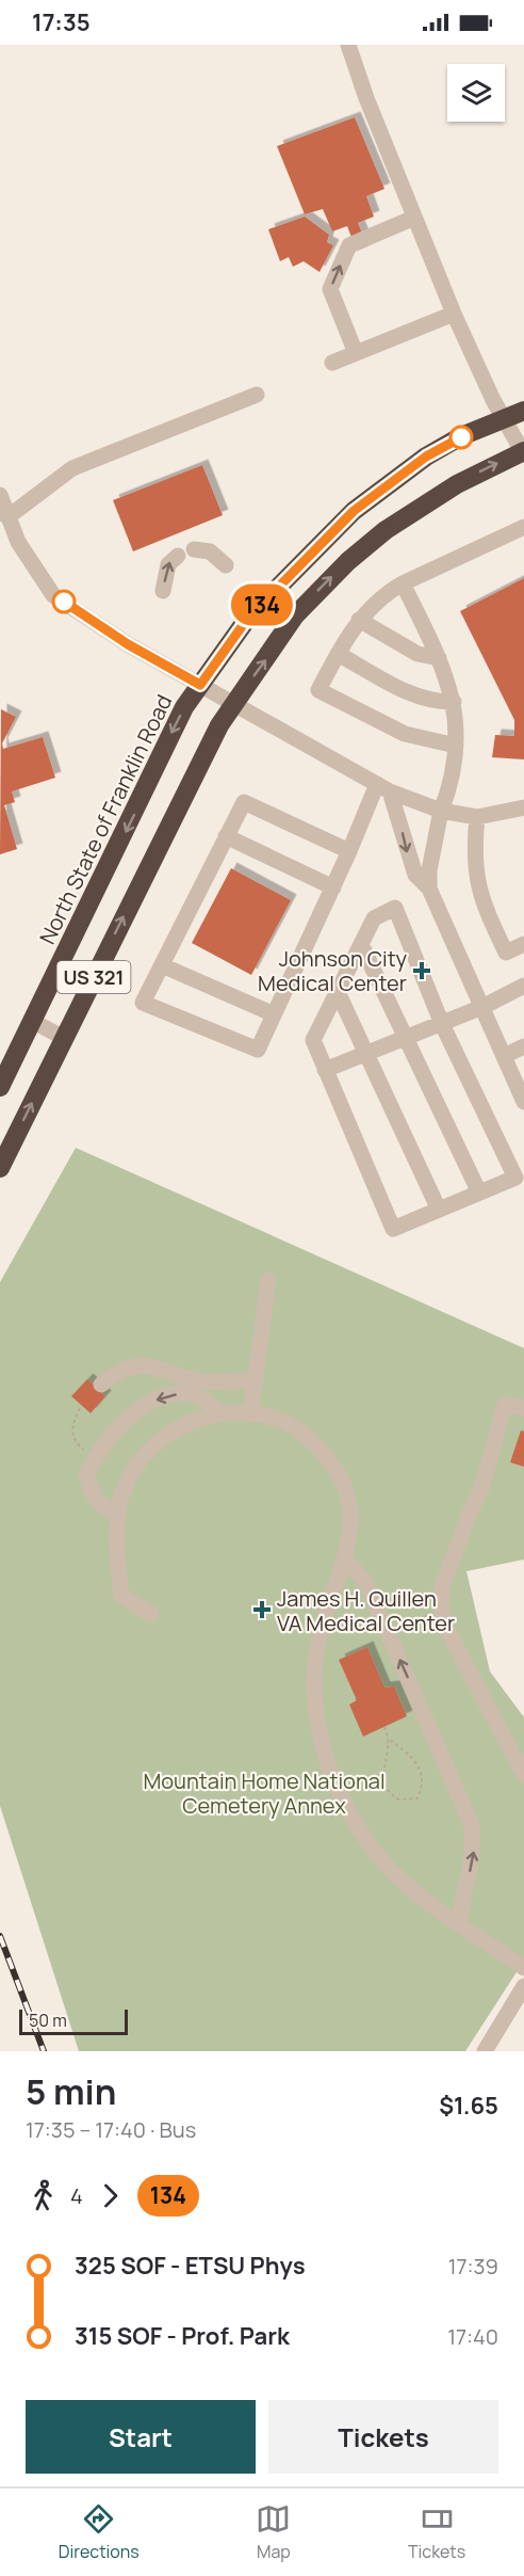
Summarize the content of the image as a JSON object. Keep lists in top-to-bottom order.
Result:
{
  "streets": {
    "highway": ["North State of Franklin Road", "US 321"]
  },
  "parks": ["Mountain Home National Cemetery Annex"],
  "places": {
    "health": ["Johnson City Medical Center", "James H. Quillen VA Medical Center"]
  },
  "lines": ["bus line 134"],
  "scale_bar": "50 m",
  "page": {
    "status": "17:35",
    "on_map": "134",
    "scale": "50 m",
    "heading": ["5 min", "17:35 – 17:40 · Bus", "$1.65"],
    "legs": ["4", "134"],
    "list": [
      {
        "name": "325 SOF - ETSU Phys",
        "value": "17:39"
      },
      {
        "name": "315 SOF - Prof. Park",
        "value": "17:40"
      }
    ],
    "buttons": ["Start", "Tickets"],
    "tabs": ["Directions", "Map", "Tickets"]
  }
}
